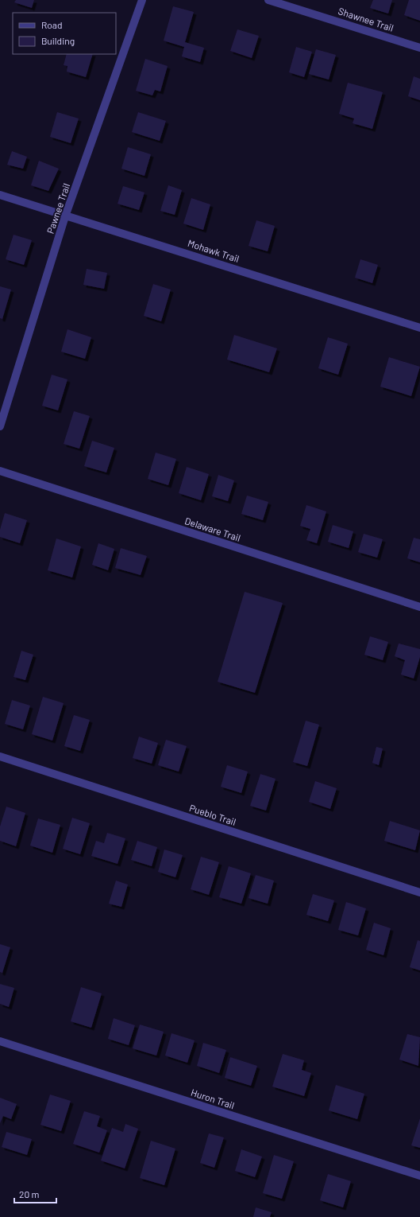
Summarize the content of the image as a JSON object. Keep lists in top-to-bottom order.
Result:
{
  "streets": {
    "street": [
      "Shawnee Trail",
      "Pawnee Trail",
      "Mohawk Trail",
      "Delaware Trail",
      "Pueblo Trail",
      "Huron Trail"
    ]
  },
  "crossings": [
    ["Pawnee Trail", "Mohawk Trail"]
  ],
  "legend": ["Road", "Building"],
  "scale_bar": "20 m"
}
